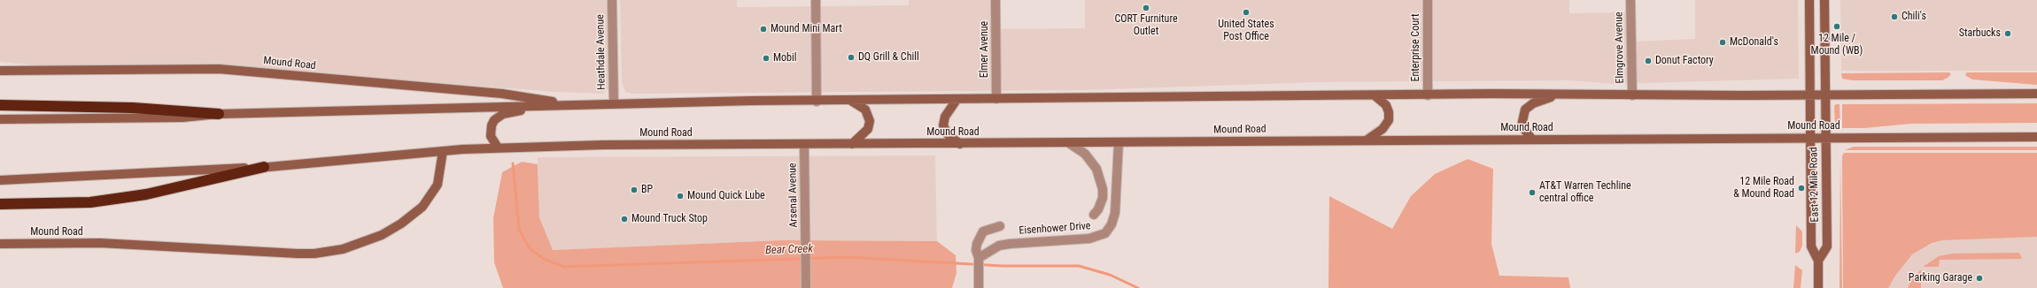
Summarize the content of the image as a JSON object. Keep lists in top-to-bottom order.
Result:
{
  "streets": {
    "main road": ["Mound Road", "East 12 Mile Road"],
    "street": [
      "Enterprise Court",
      "Elmgrove Avenue",
      "Elmer Avenue",
      "Heathdale Avenue",
      "Arsenal Avenue",
      "Eisenhower Drive"
    ]
  },
  "crossings": [
    ["Enterprise Court", "Mound Road"],
    ["Elmgrove Avenue", "Mound Road"],
    ["Elmer Avenue", "Mound Road"],
    ["Heathdale Avenue", "Mound Road"],
    ["Mound Road", "East 12 Mile Road"],
    ["Mound Road", "Arsenal Avenue"],
    ["Mound Road", "Eisenhower Drive"]
  ],
  "water": ["Bear Creek"],
  "places": [
    "CORT Furniture Outlet",
    "United States Post Office",
    "Chili's",
    "12 Mile / Mound (WB)",
    "Mound Mini Mart",
    "Starbucks",
    "McDonald's",
    "DQ Grill & Chill",
    "Mobil",
    "Donut Factory",
    "12 Mile Road & Mound Road",
    "BP",
    "AT&T Warren Techline central office",
    "Mound Quick Lube",
    "Mound Truck Stop",
    "Parking Garage"
  ]
}
